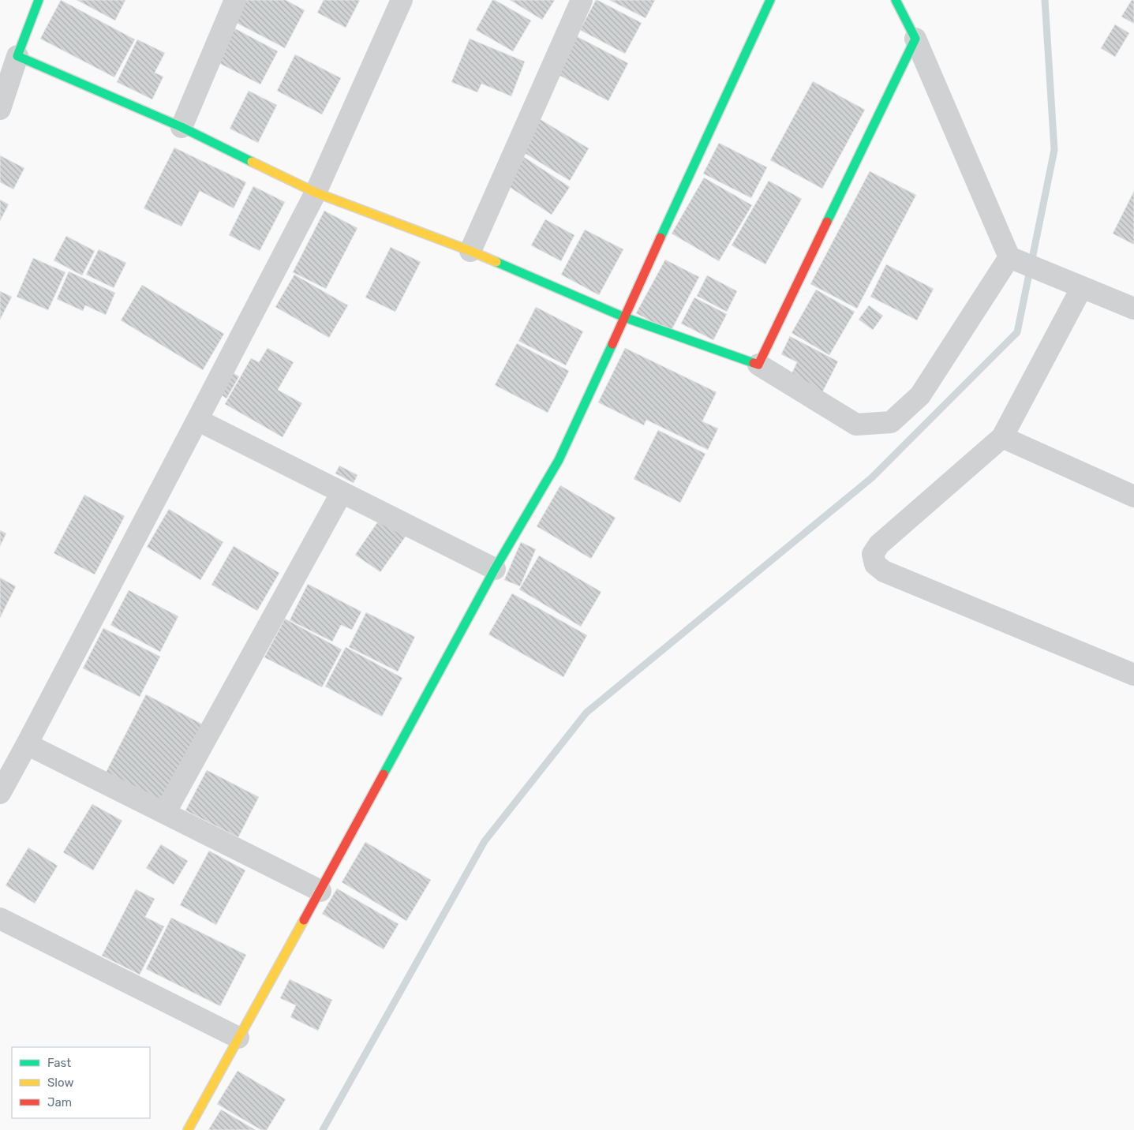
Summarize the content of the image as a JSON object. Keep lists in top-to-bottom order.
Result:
{
  "legend": ["Fast", "Slow", "Jam"]
}
